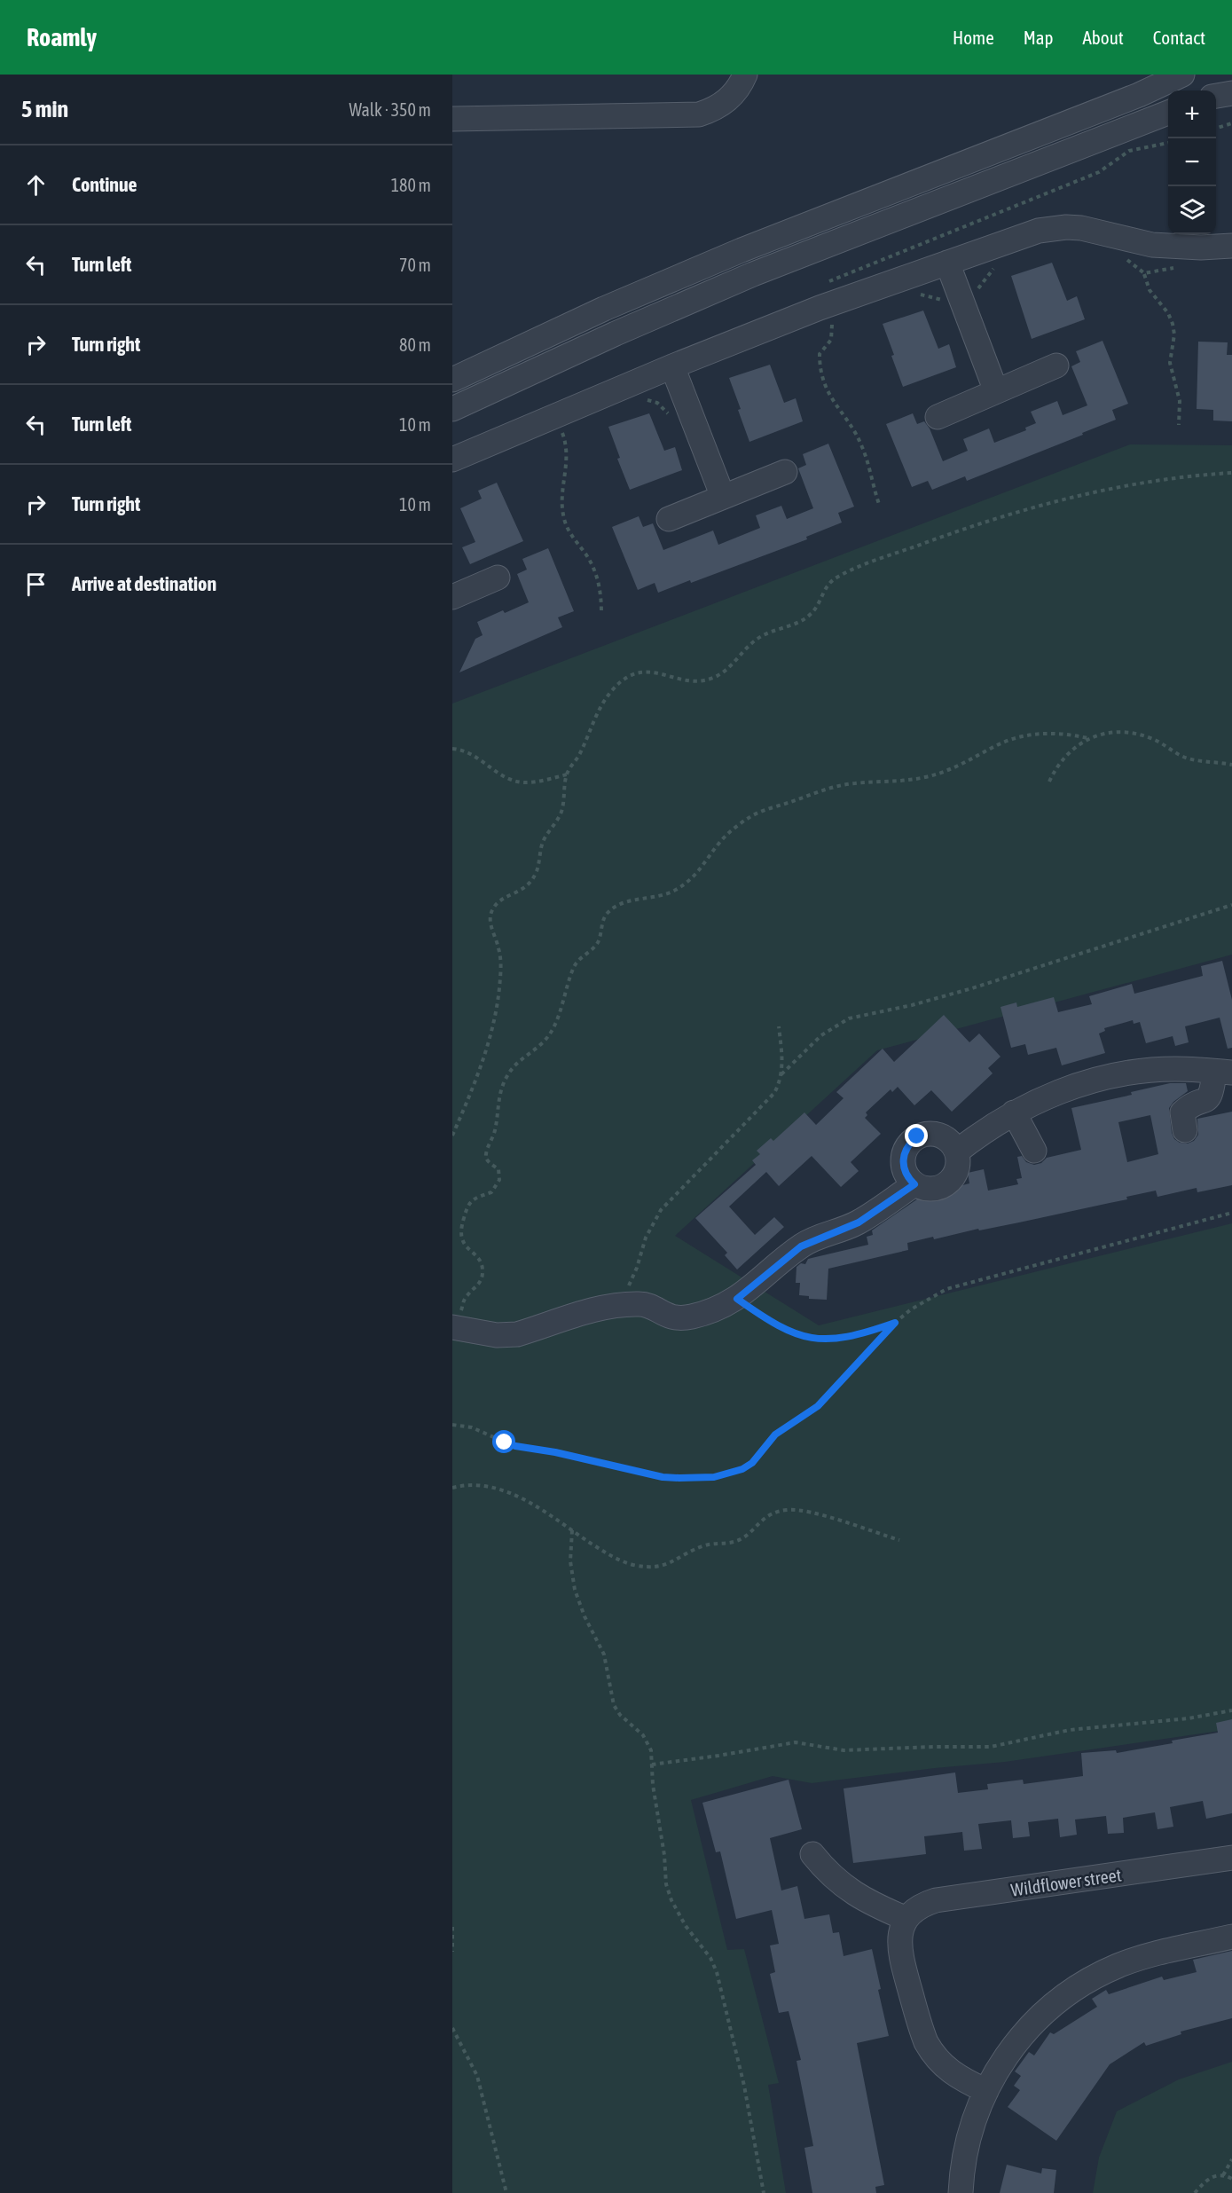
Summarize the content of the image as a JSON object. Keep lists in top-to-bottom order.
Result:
{
  "streets": {
    "street": ["Wildflower street"]
  },
  "page": {
    "header": "Roamly",
    "nav": [
      "Home",
      "Map",
      "About",
      "Contact"
    ],
    "heading": ["5 min", "Walk · 350 m"],
    "map_buttons": ["+", "−"],
    "list": [
      ["Continue", "180 m"],
      ["Turn left", "70 m"],
      ["Turn right", "80 m"],
      ["Turn left", "10 m"],
      ["Turn right", "10 m"],
      "Arrive at destination"
    ]
  }
}
